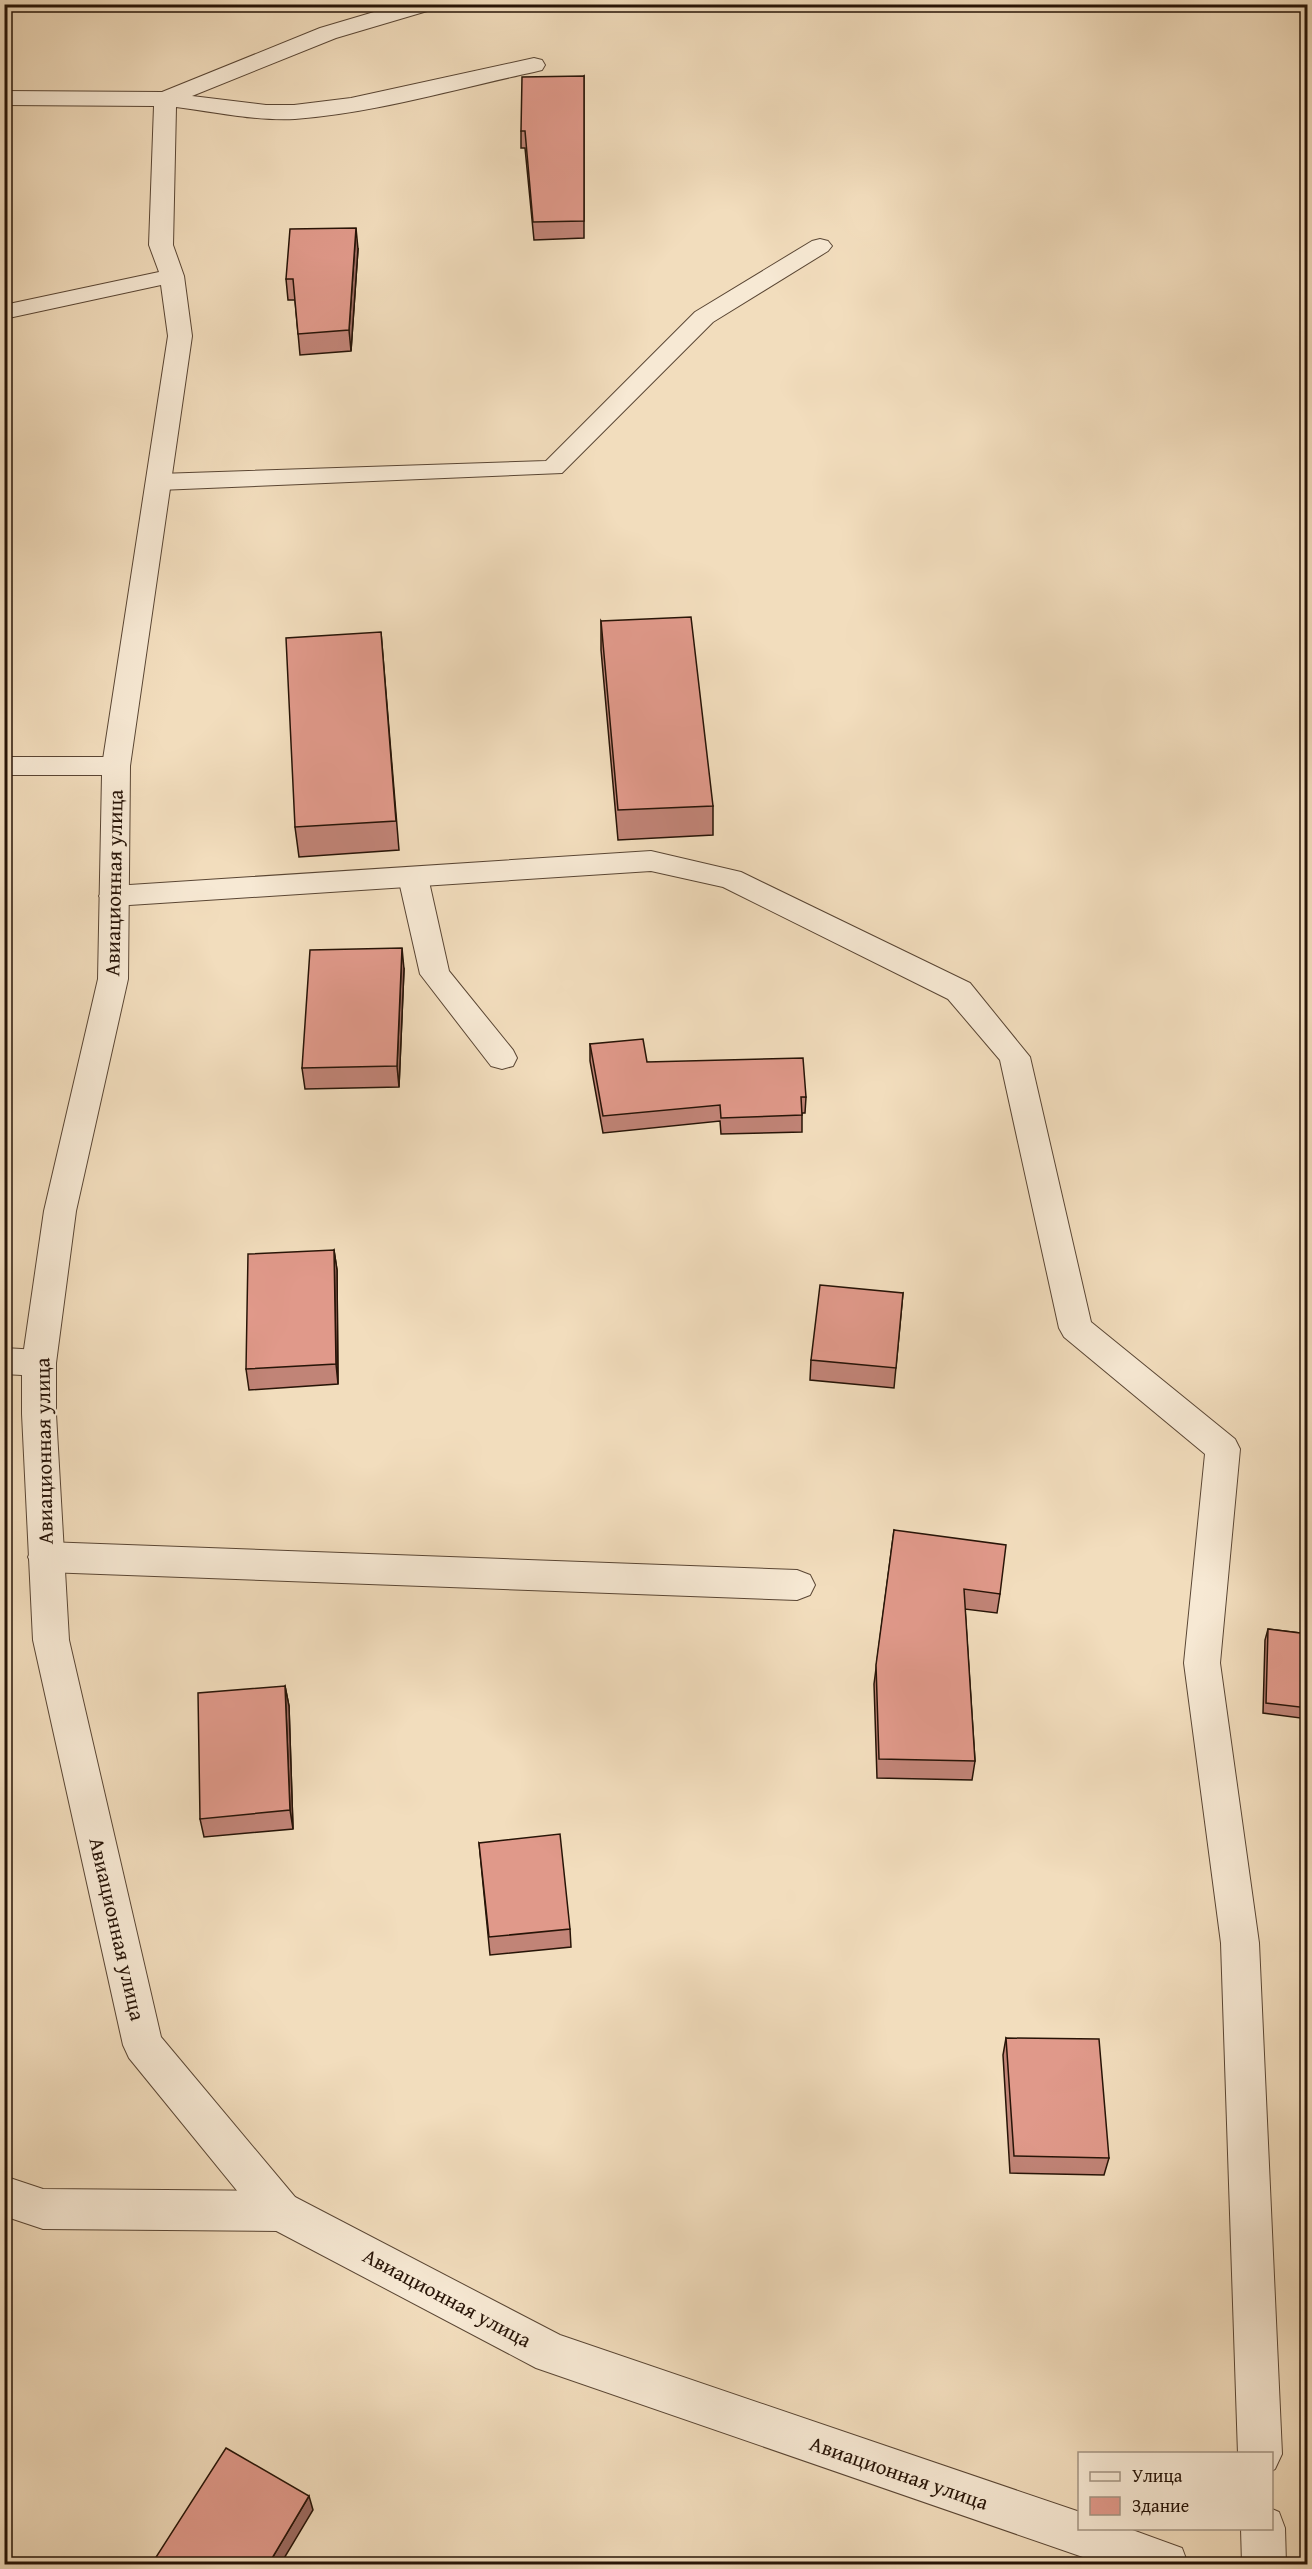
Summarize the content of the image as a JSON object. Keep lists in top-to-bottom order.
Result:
{
  "streets": {
    "street": ["Авиационная улица"]
  },
  "legend": ["Улица", "Здание"]
}
